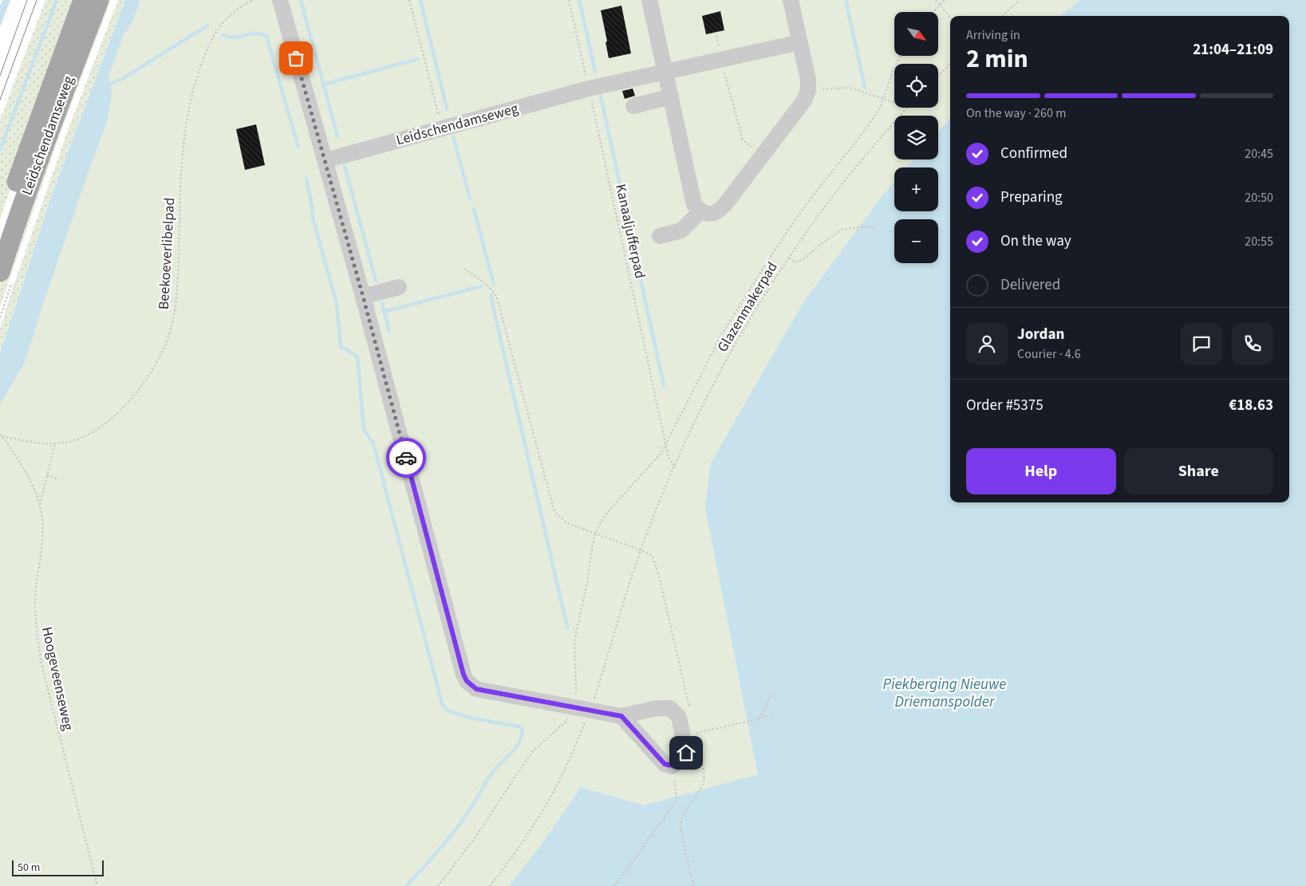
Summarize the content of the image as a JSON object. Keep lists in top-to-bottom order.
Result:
{
  "streets": {
    "main road": ["Leidschendamseweg"],
    "path": [
      "Kanaaljufferpad",
      "Beekoeverlibelpad",
      "Glazenmakerpad",
      "Hoogeveenseweg"
    ]
  },
  "crossings": [
    ["Leidschendamseweg", "Kanaaljufferpad"],
    ["Kanaaljufferpad", "Glazenmakerpad"],
    ["Beekoeverlibelpad", "Hoogeveenseweg"]
  ],
  "water": ["Piekberging Nieuwe Driemanspolder"],
  "scale_bar": "50 m",
  "north": "bottom right",
  "page": {
    "map_buttons": ["+", "−"],
    "heading": ["2 min", "Arriving in", "21:04–21:09"],
    "panel": [
      "Jordan",
      "Courier · 4.6",
      "Order #5375",
      "€18.63"
    ],
    "bar": "On the way · 260 m",
    "list": [
      ["Confirmed", "20:45"],
      ["Preparing", "20:50"],
      ["On the way", "20:55"],
      "Delivered"
    ],
    "buttons": ["Help", "Share"],
    "scale": "50 m"
  }
}
